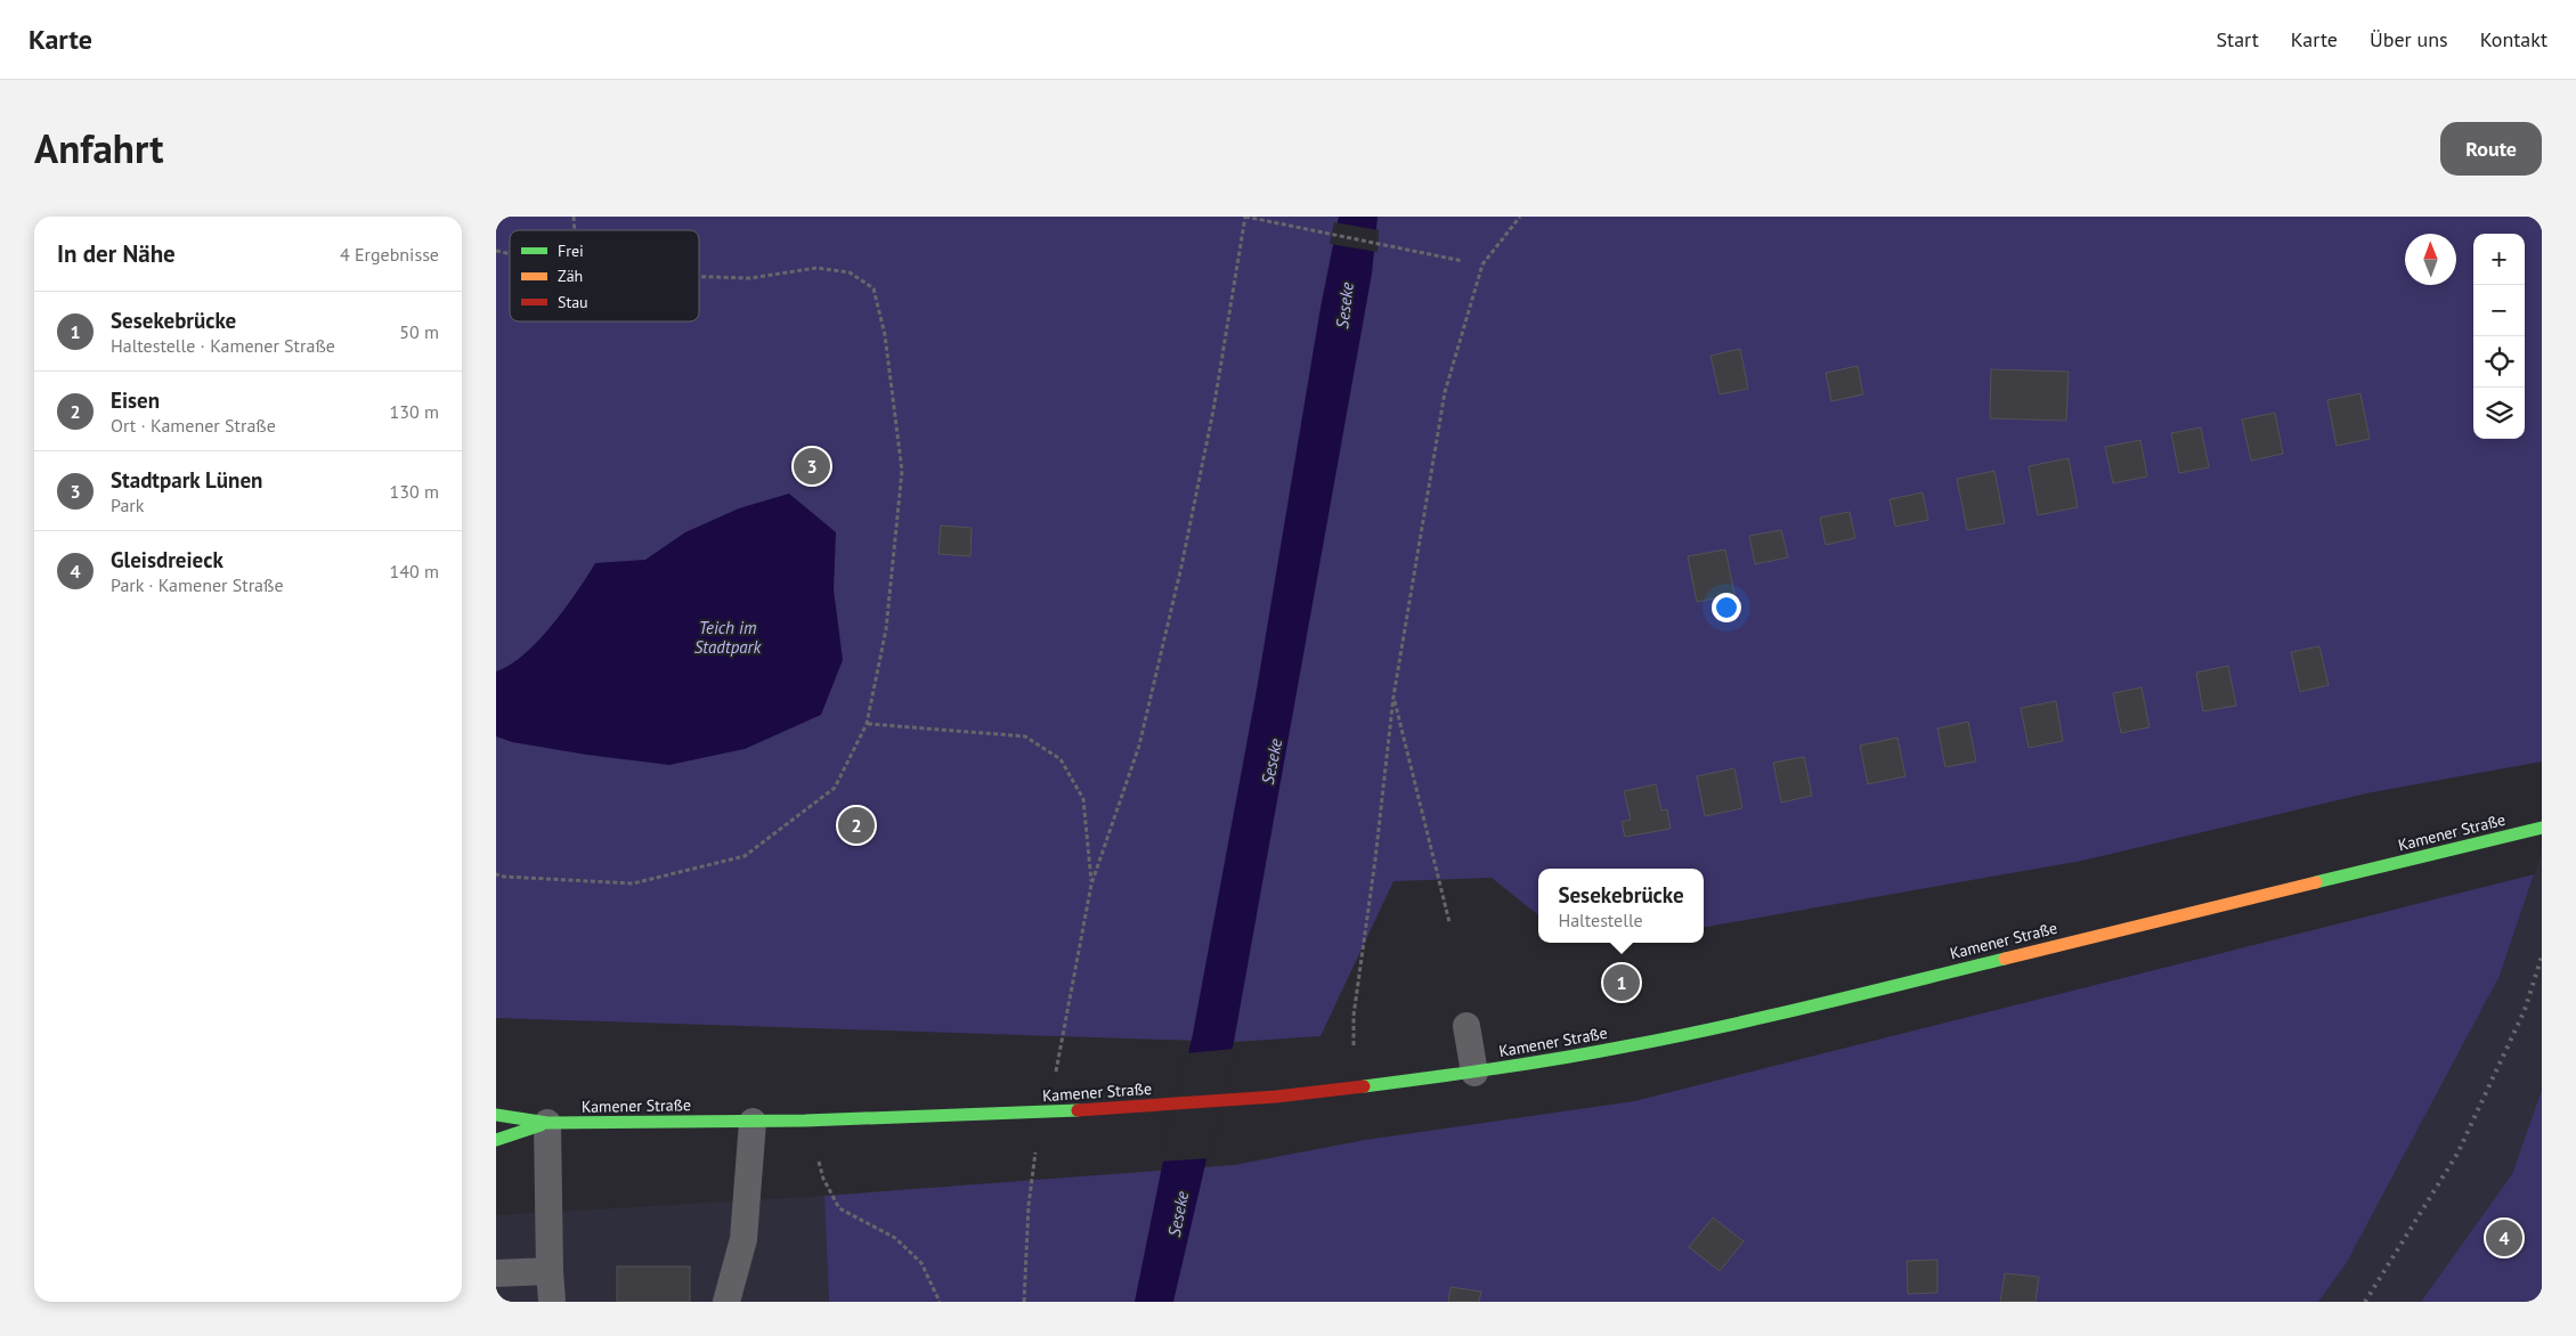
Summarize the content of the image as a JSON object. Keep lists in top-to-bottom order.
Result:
{
  "streets": {
    "main road": ["Kamener Straße"]
  },
  "water": ["Seseke", "Teich im Stadtpark"],
  "legend": ["Frei", "Zäh", "Stau"],
  "north": "top",
  "page": {
    "header": "Karte",
    "nav": [
      "Start",
      "Karte",
      "Über uns",
      "Kontakt"
    ],
    "title": "Anfahrt",
    "buttons": "Route",
    "heading": ["In der Nähe", "4 Ergebnisse"],
    "map_buttons": ["+", "−"],
    "list": [
      {
        "mark": "1",
        "name": "Sesekebrücke",
        "note": "Haltestelle · Kamener Straße",
        "value": "50 m"
      },
      {
        "mark": "2",
        "name": "Eisen",
        "note": "Ort · Kamener Straße",
        "value": "130 m"
      },
      {
        "mark": "3",
        "name": "Stadtpark Lünen",
        "note": "Park",
        "value": "130 m"
      },
      {
        "mark": "4",
        "name": "Gleisdreieck",
        "note": "Park · Kamener Straße",
        "value": "140 m"
      }
    ],
    "pins": [
      "3",
      "2",
      "1",
      "4"
    ],
    "popup": ["Sesekebrücke", "Haltestelle"]
  }
}
